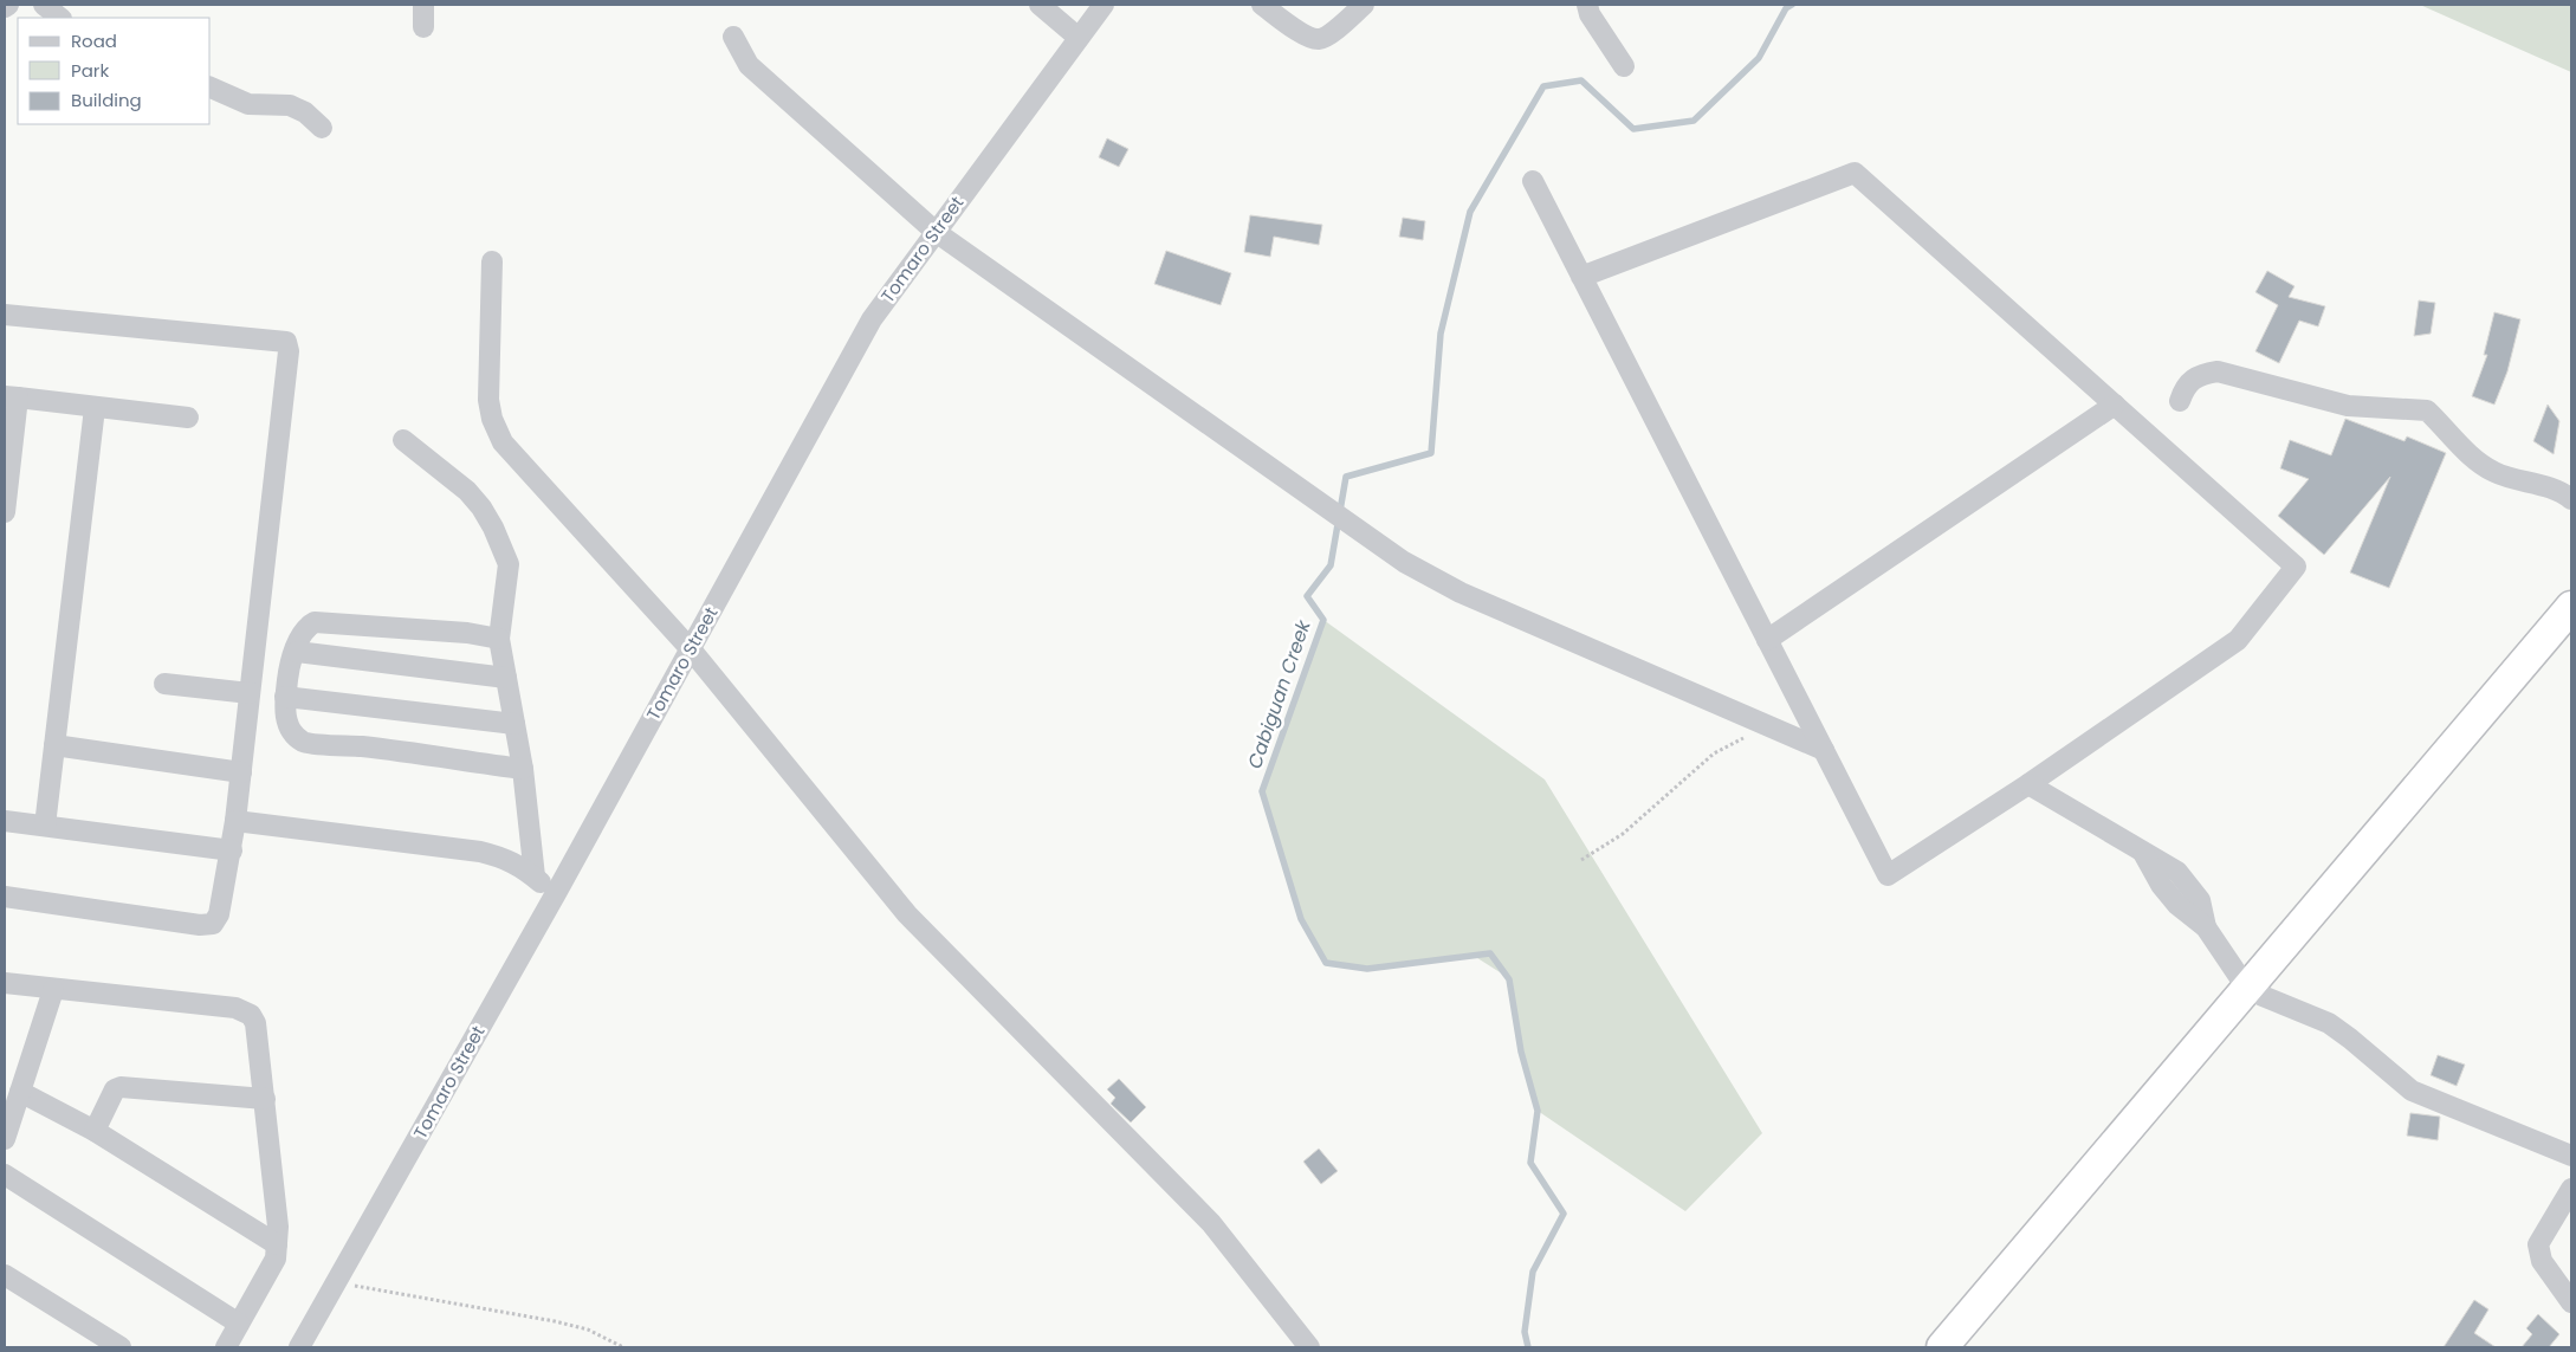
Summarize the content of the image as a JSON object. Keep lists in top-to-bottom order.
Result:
{
  "streets": {
    "street": ["Tomaro Street"]
  },
  "water": ["Cabiguan Creek"],
  "legend": ["Road", "Park", "Building"]
}
